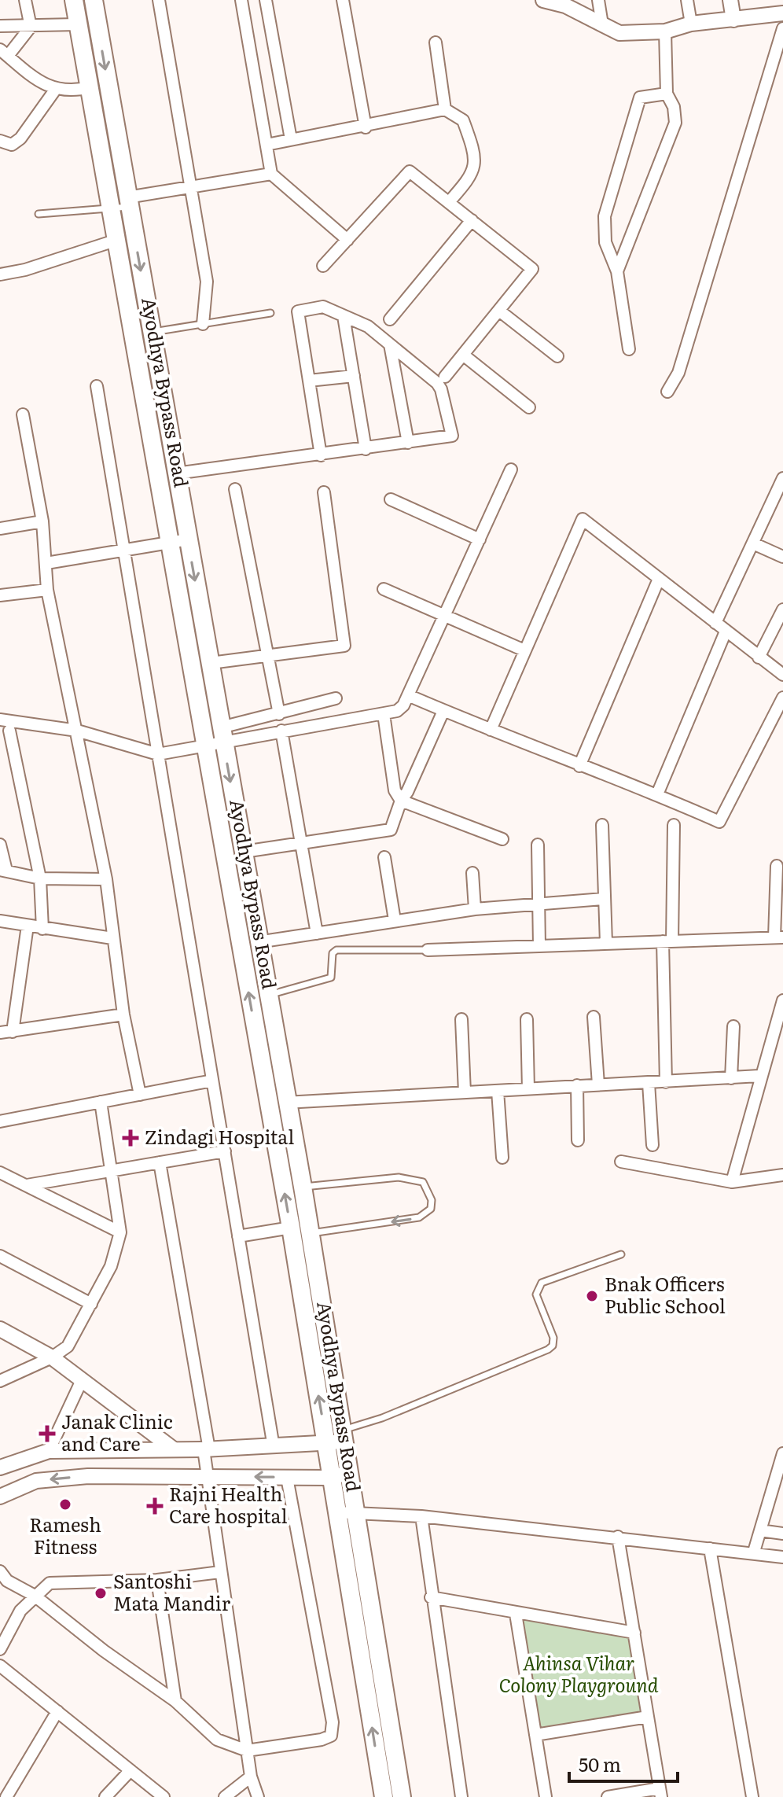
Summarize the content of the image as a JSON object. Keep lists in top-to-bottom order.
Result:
{
  "streets": {
    "main road": ["Ayodhya Bypass Road"]
  },
  "parks": ["Ahinsa Vihar Colony Playground"],
  "places": {
    "health": ["Zindagi Hospital", "Janak Clinic and Care", "Rajni Health Care hospital"],
    "other": ["Bnak Officers Public School", "Ramesh Fitness", "Santoshi Mata Mandir"]
  },
  "scale_bar": "50 m"
}
